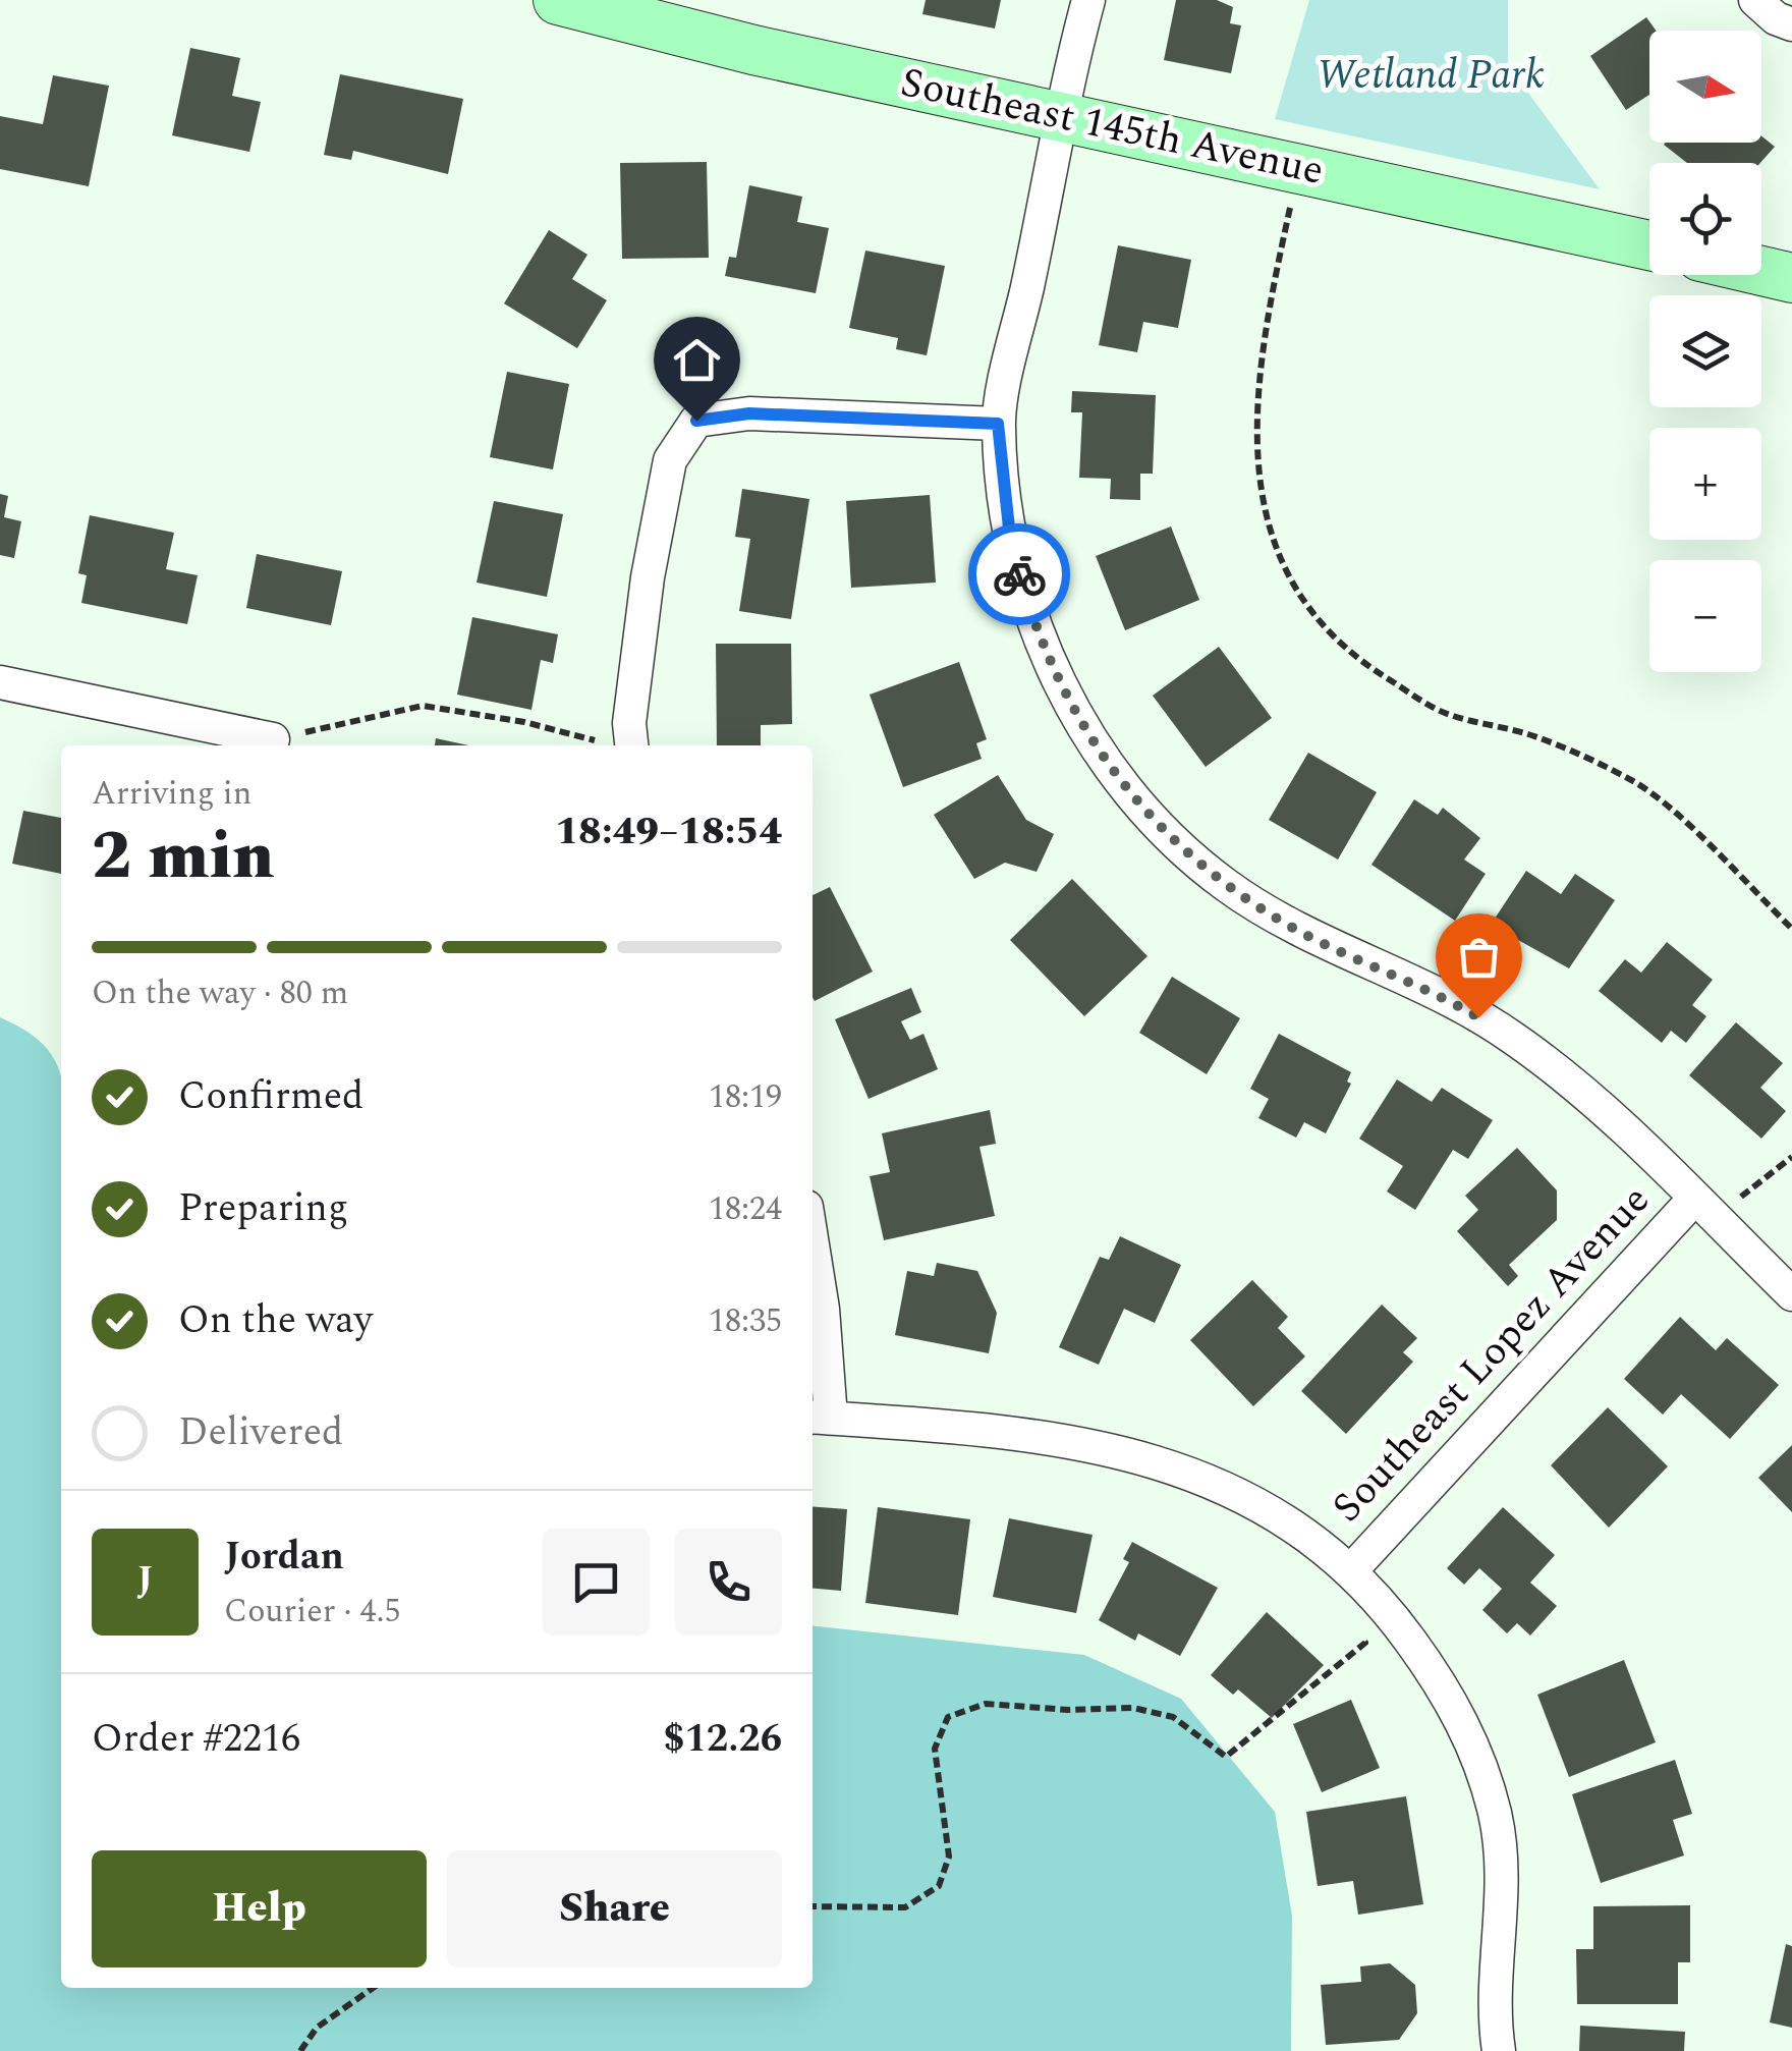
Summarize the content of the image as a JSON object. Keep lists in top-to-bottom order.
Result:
{
  "streets": {
    "street": ["Southeast 145th Avenue", "Southeast Lopez Avenue"]
  },
  "parks": ["Wetland Park"],
  "north": "right",
  "page": {
    "map_buttons": ["+", "−"],
    "heading": ["2 min", "Arriving in", "18:49–18:54"],
    "panel": [
      "Jordan",
      "Courier · 4.5",
      "Order #2216",
      "$12.26"
    ],
    "bar": "On the way · 80 m",
    "list": [
      ["Confirmed", "18:19"],
      ["Preparing", "18:24"],
      ["On the way", "18:35"],
      "Delivered"
    ],
    "round": "J",
    "buttons": ["Help", "Share"]
  }
}
